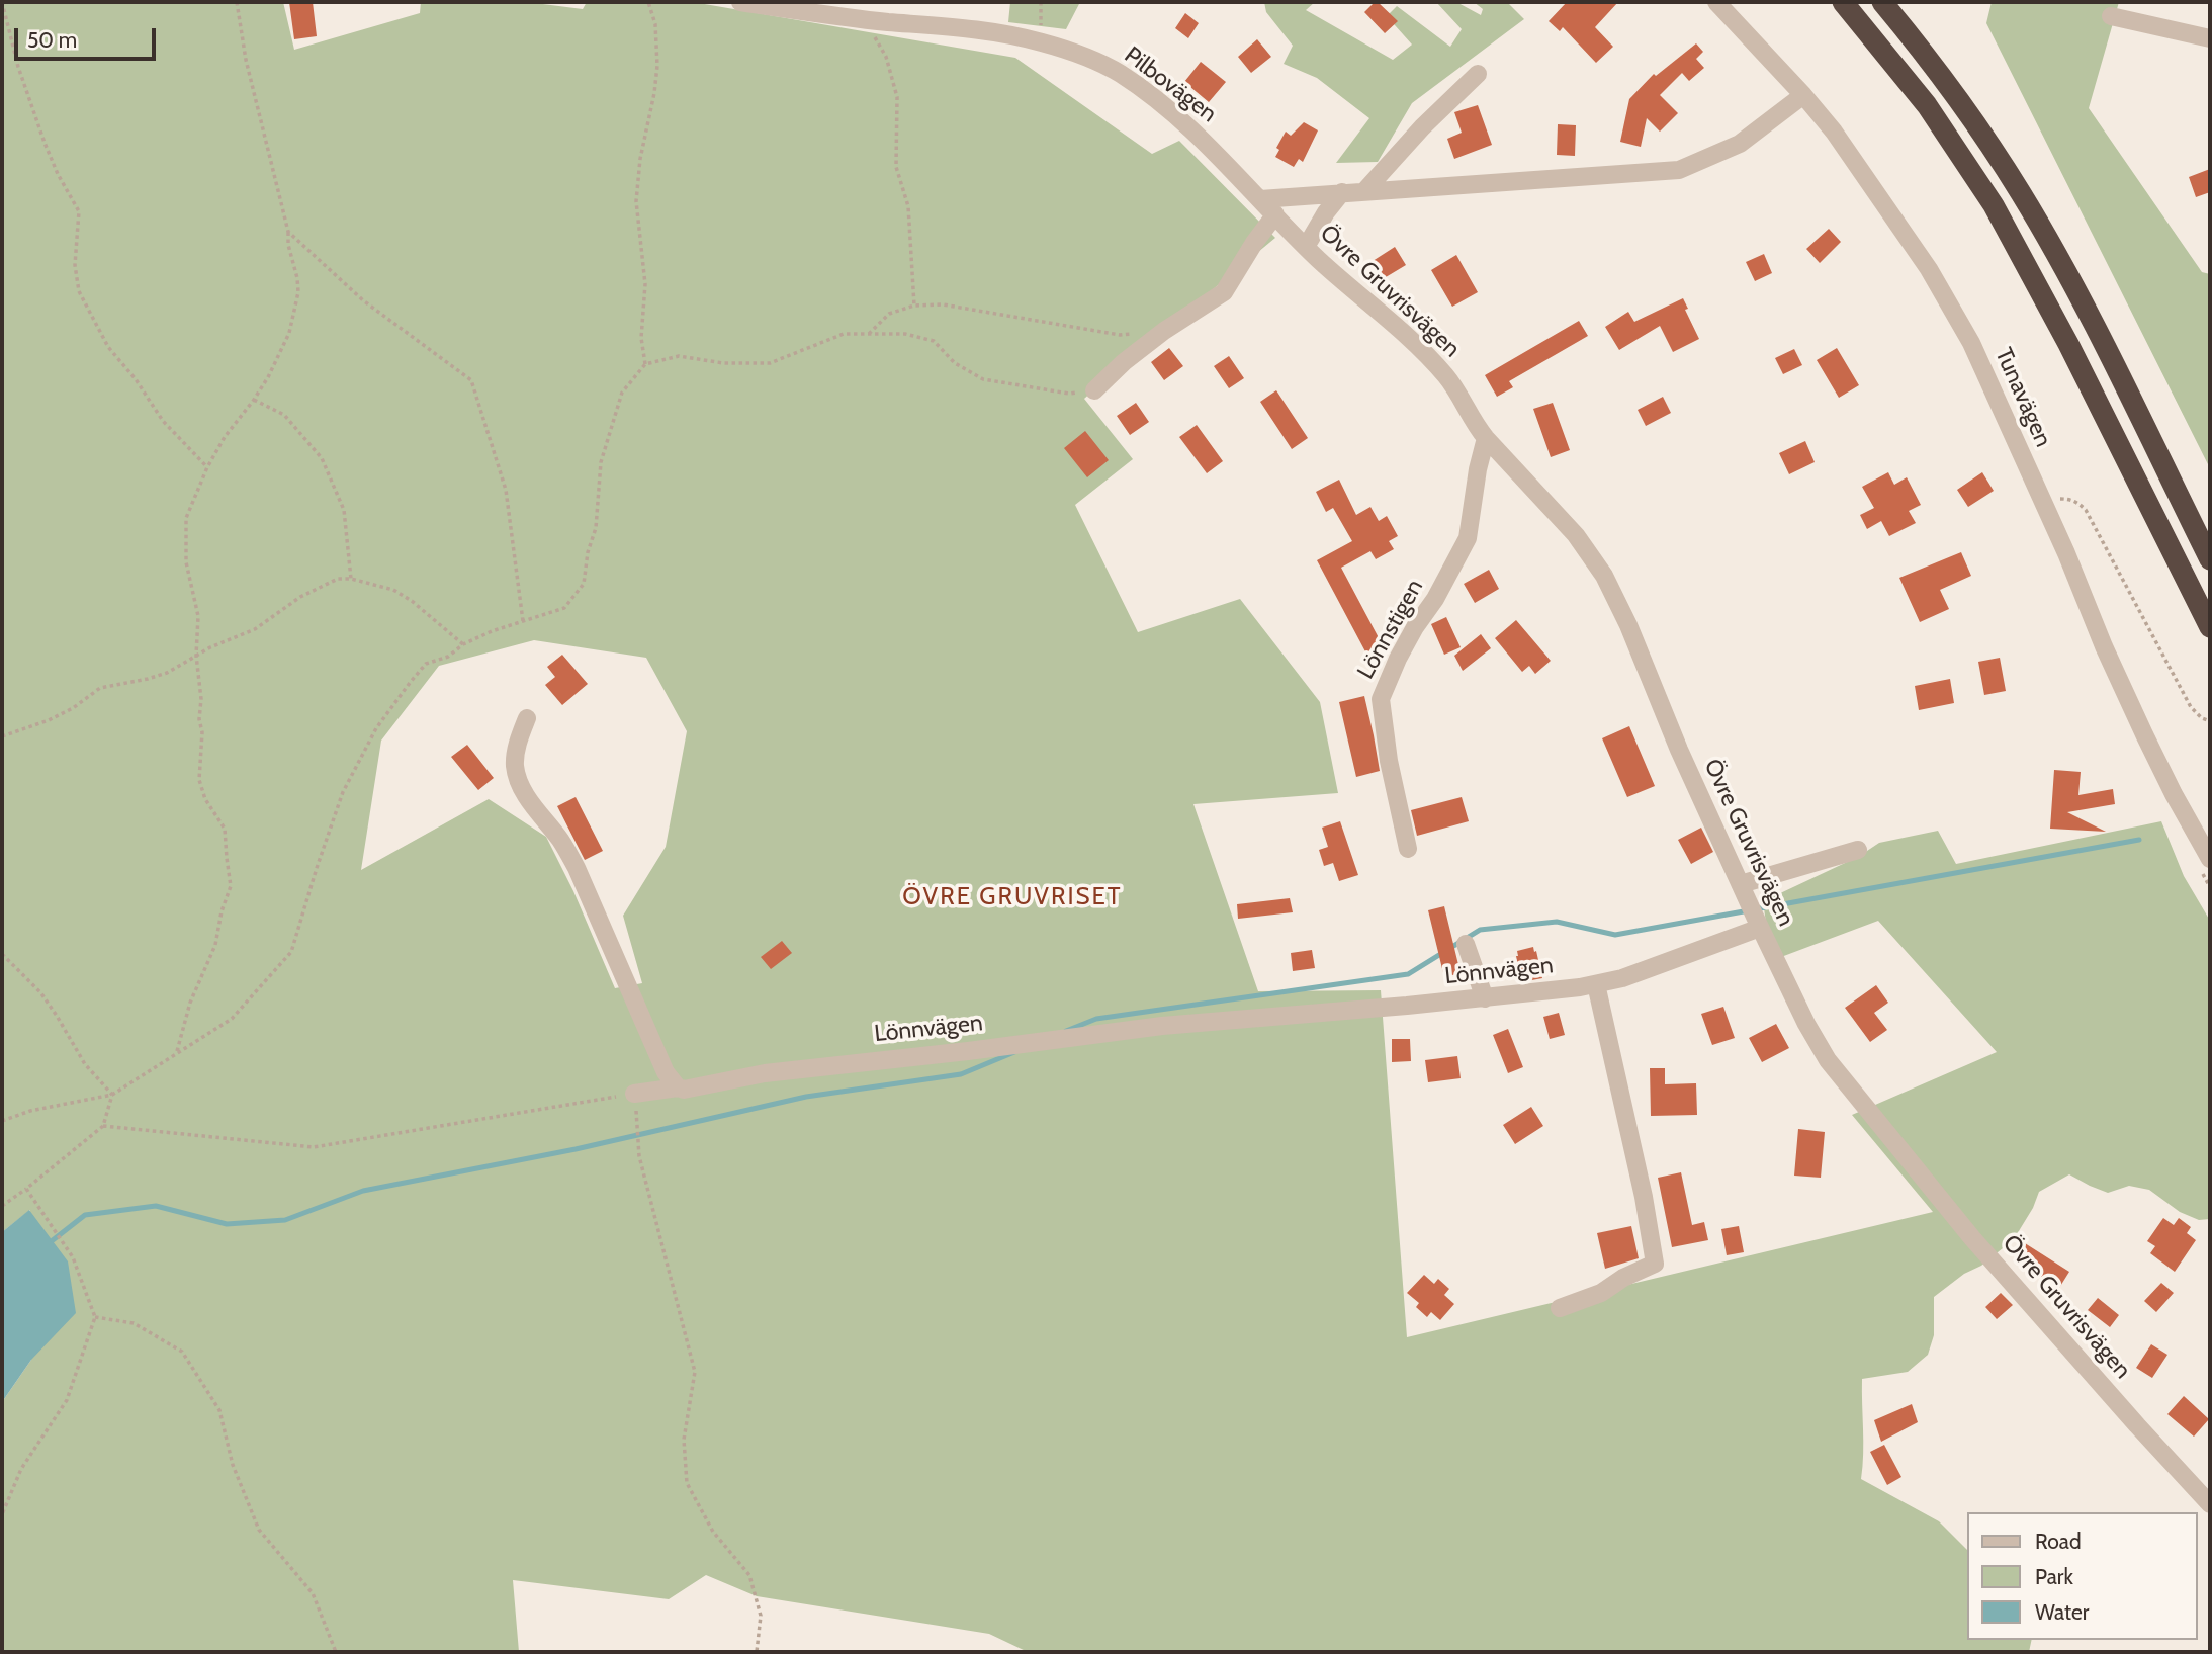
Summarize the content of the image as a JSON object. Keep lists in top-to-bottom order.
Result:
{
  "streets": {
    "street": [
      "Pilbovägen",
      "Övre Gruvrisvägen",
      "Tunavägen",
      "Lönnstigen",
      "Lönnvägen"
    ]
  },
  "crossings": [
    ["Pilbovägen", "Övre Gruvrisvägen"],
    ["Övre Gruvrisvägen", "Lönnstigen"],
    ["Övre Gruvrisvägen", "Lönnvägen"]
  ],
  "districts": ["ÖVRE GRUVRISET"],
  "legend": ["Road", "Park", "Water"],
  "scale_bar": "50 m"
}
